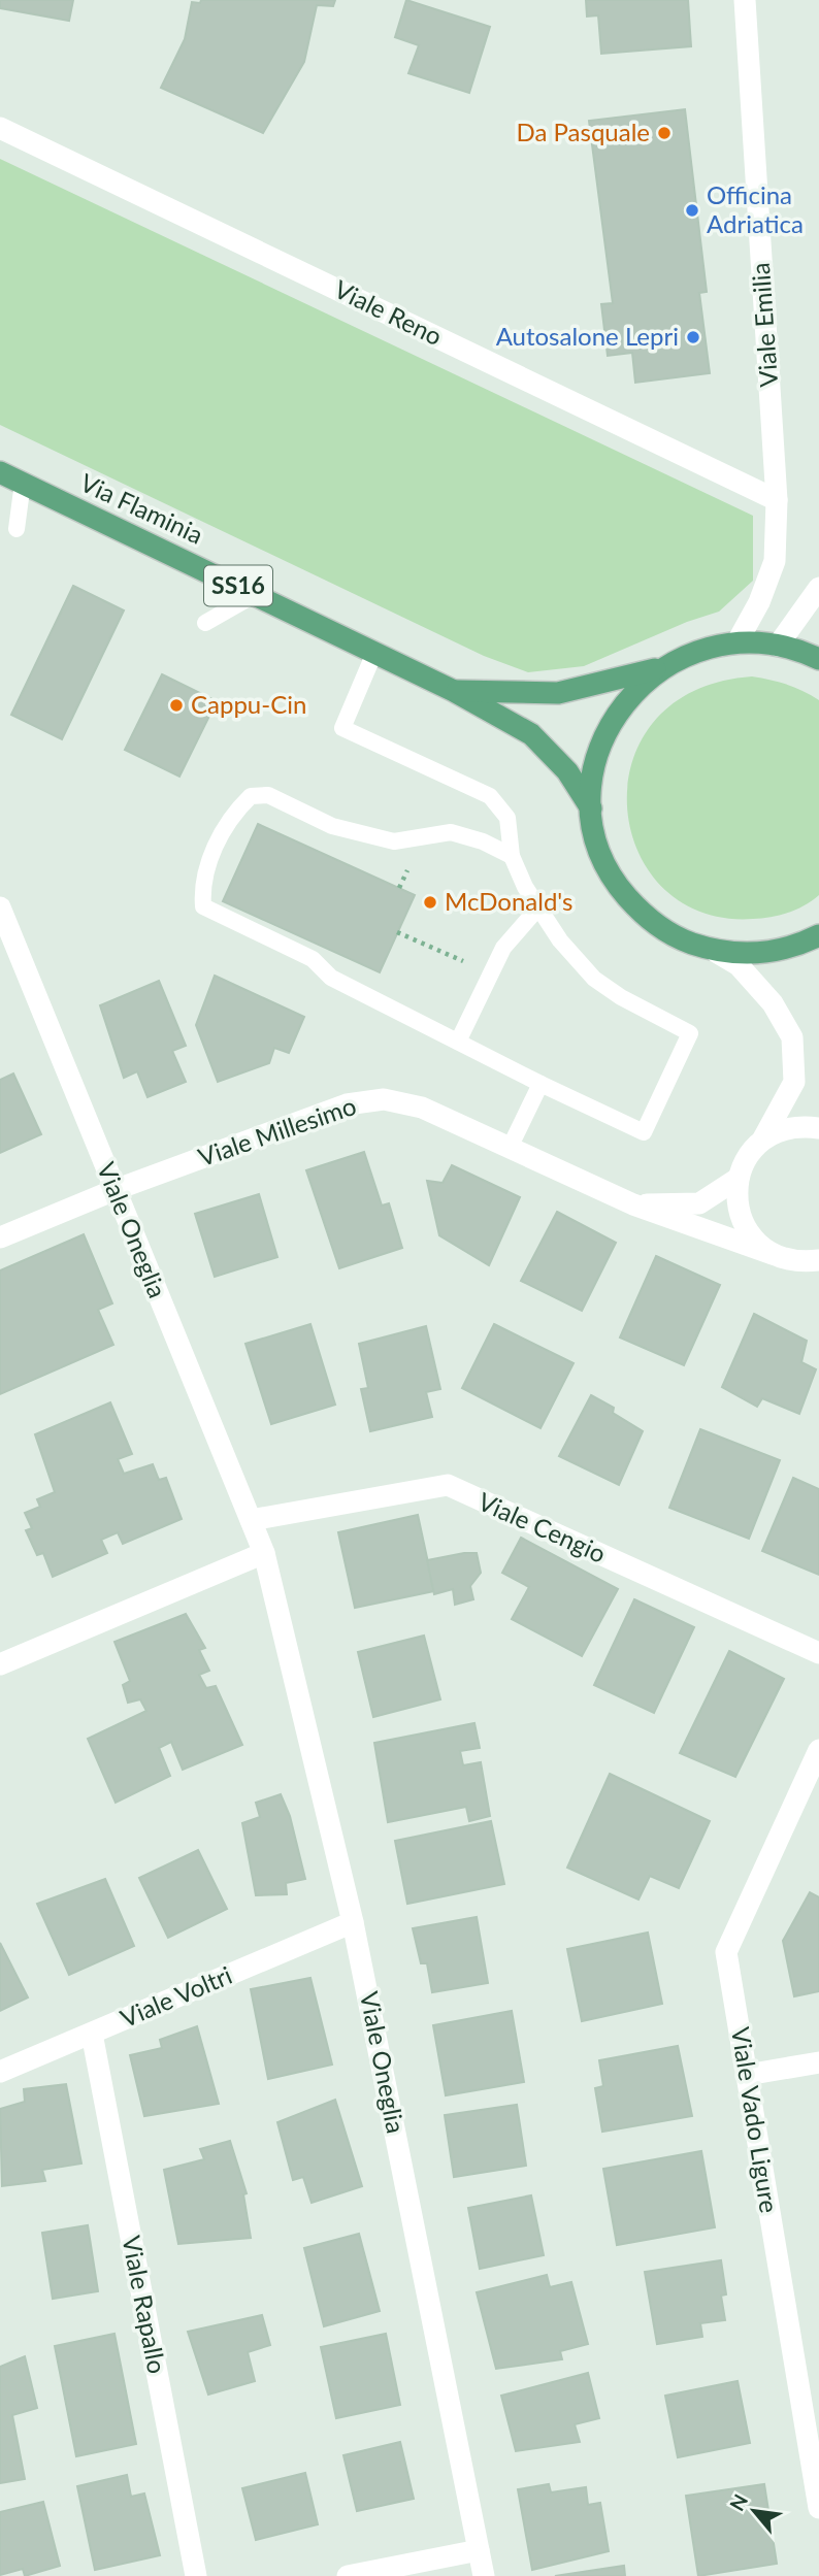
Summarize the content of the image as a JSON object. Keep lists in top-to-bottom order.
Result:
{
  "streets": {
    "main road": ["Via Flaminia", "SS16"],
    "street": [
      "Viale Reno",
      "Viale Emilia",
      "Viale Millesimo",
      "Viale Oneglia",
      "Viale Cengio",
      "Viale Voltri",
      "Viale Vado Ligure",
      "Viale Rapallo"
    ]
  },
  "crossings": [
    ["Viale Reno", "Viale Emilia"],
    ["Viale Emilia", "SS16"],
    ["Via Flaminia", "SS16"],
    ["Viale Millesimo", "Viale Oneglia"],
    ["Viale Oneglia", "Viale Cengio"],
    ["Viale Oneglia", "Viale Voltri"],
    ["Viale Voltri", "Viale Rapallo"]
  ],
  "places": [
    "Da Pasquale",
    "Officina Adriatica",
    "Autosalone Lepri",
    "Cappu-Cin",
    "McDonald's"
  ],
  "north": "top left"
}
